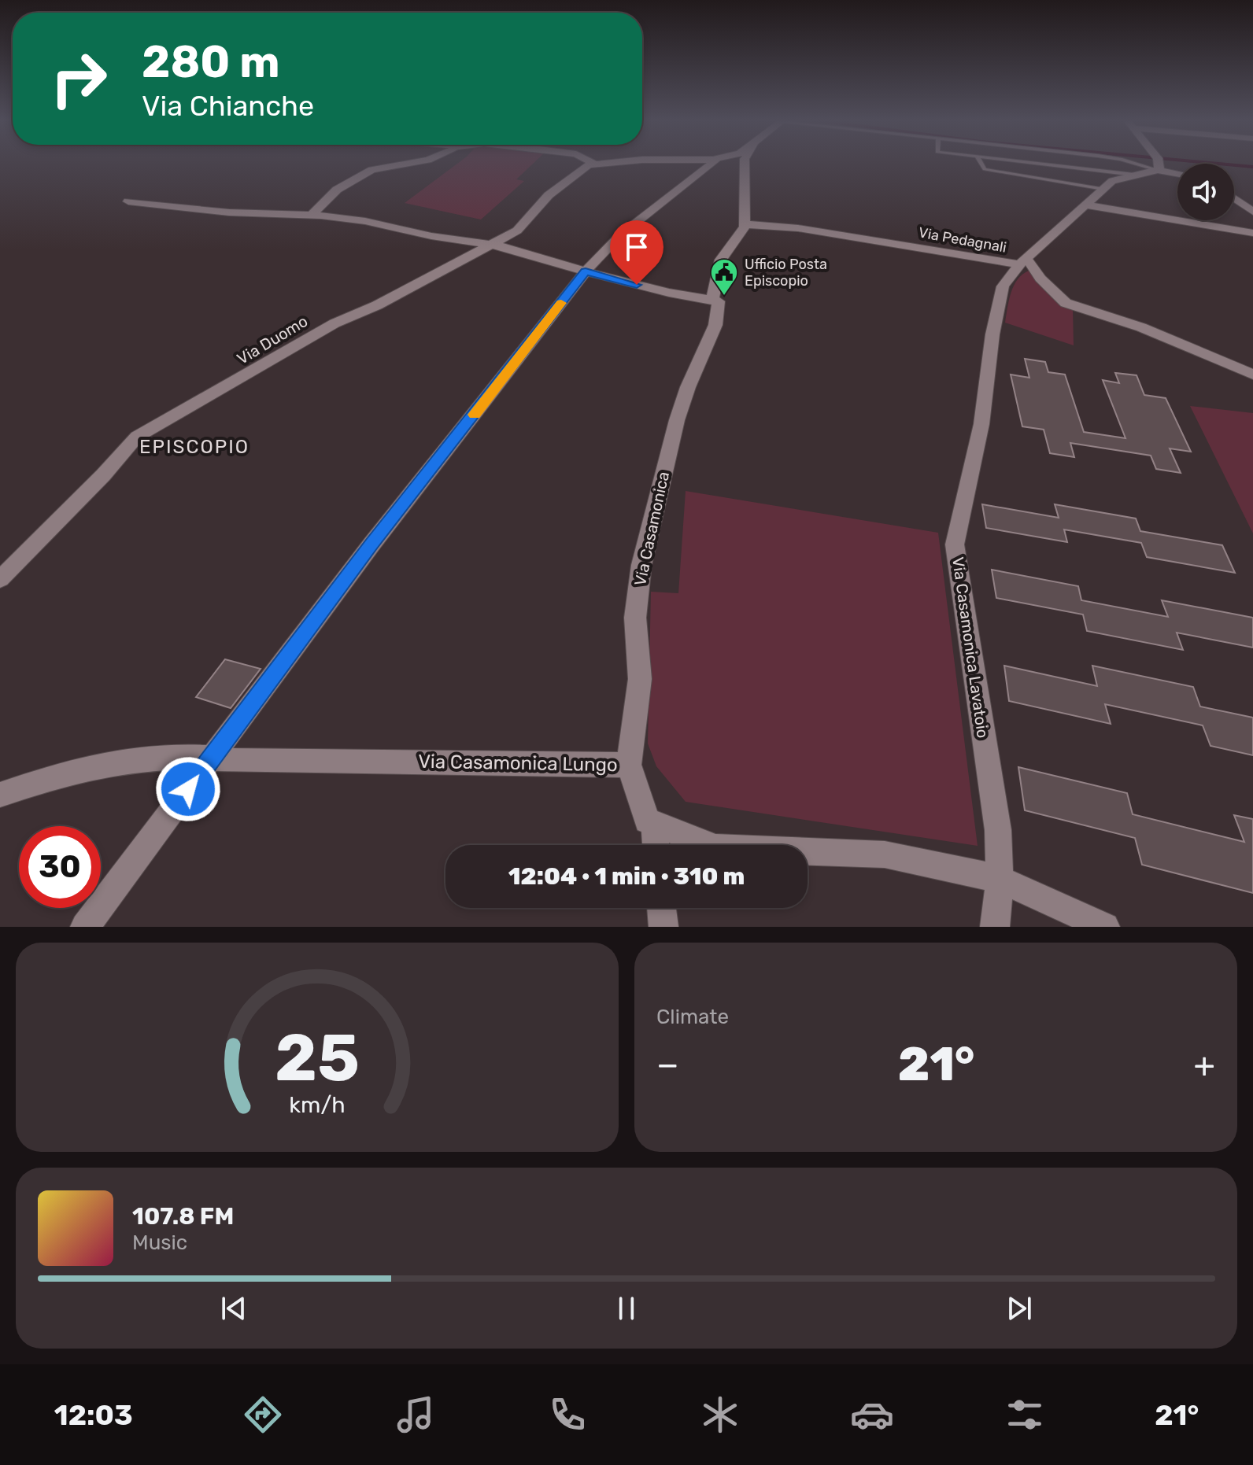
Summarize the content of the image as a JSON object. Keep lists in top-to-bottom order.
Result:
{
  "streets": {
    "street": [
      "Via Pedagnali",
      "Via Duomo",
      "Via Casamonica",
      "Via Casamonica Lavatoio",
      "Via Casamonica Lungo"
    ]
  },
  "crossings": [
    ["Via Pedagnali", "Via Casamonica"],
    ["Via Pedagnali", "Via Casamonica Lavatoio"],
    ["Via Casamonica", "Via Casamonica Lungo"]
  ],
  "districts": ["EPISCOPIO"],
  "places": {
    "public building": ["Ufficio Posta Episcopio"]
  },
  "page": {
    "turn": ["280 m", "Via Chianche"],
    "limit": "30",
    "trip": "12:04 · 1 min · 310 m",
    "tile": "Climate",
    "heat": ["−", "21°", "+"],
    "song": ["107.8 FM", "Music"],
    "tabs": ["12:03", "21°"],
    "gauge": ["25", "km/h"]
  }
}
